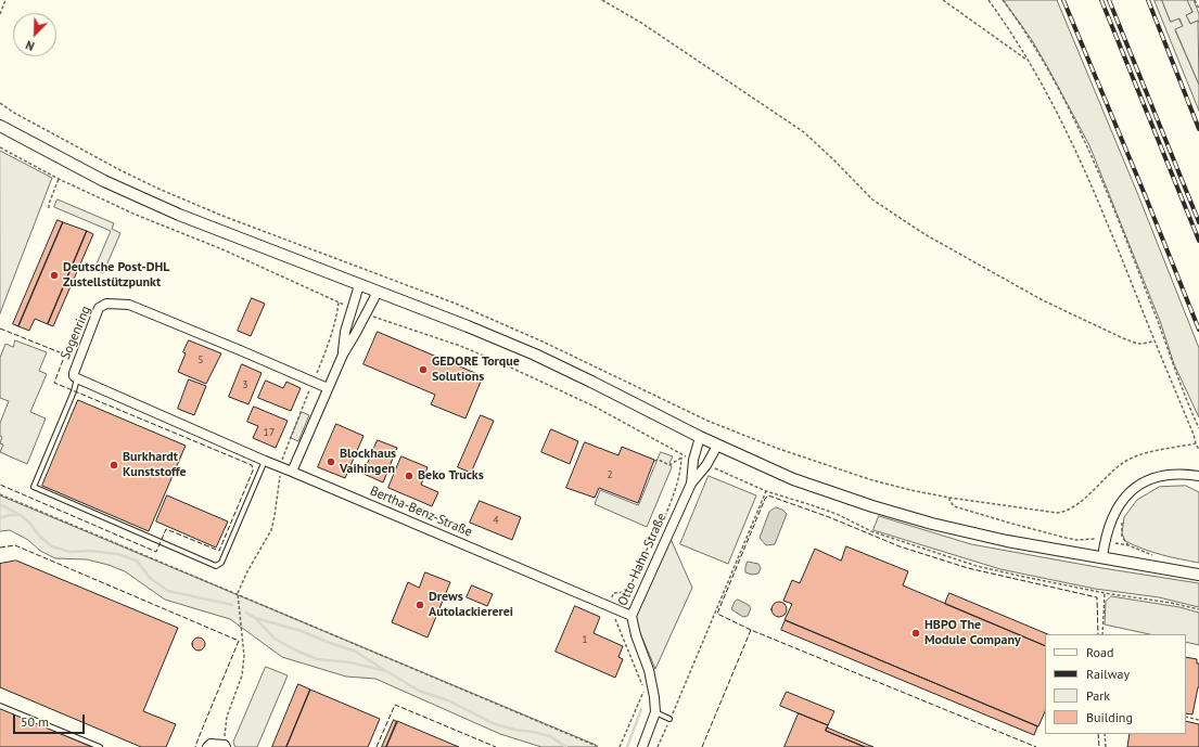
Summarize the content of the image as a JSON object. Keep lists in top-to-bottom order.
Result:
{
  "streets": {
    "street": ["Sogenring", "Bertha-Benz-Straße", "Otto-Hahn-Straße"]
  },
  "crossings": [
    ["Sogenring", "Bertha-Benz-Straße"],
    ["Bertha-Benz-Straße", "Otto-Hahn-Straße"]
  ],
  "places": [
    "Deutsche Post-DHL Zustellstützpunkt",
    "GEDORE Torque Solutions",
    "Blockhaus Vaihingen",
    "Burkhardt Kunststoffe",
    "Beko Trucks",
    "Drews Autolackiererei",
    "HBPO The Module Company"
  ],
  "house_numbers": [
    "5",
    "3",
    "17",
    "2",
    "4",
    "1"
  ],
  "legend": [
    "Road",
    "Railway",
    "Park",
    "Building"
  ],
  "scale_bar": "50 m",
  "north": "bottom left"
}
